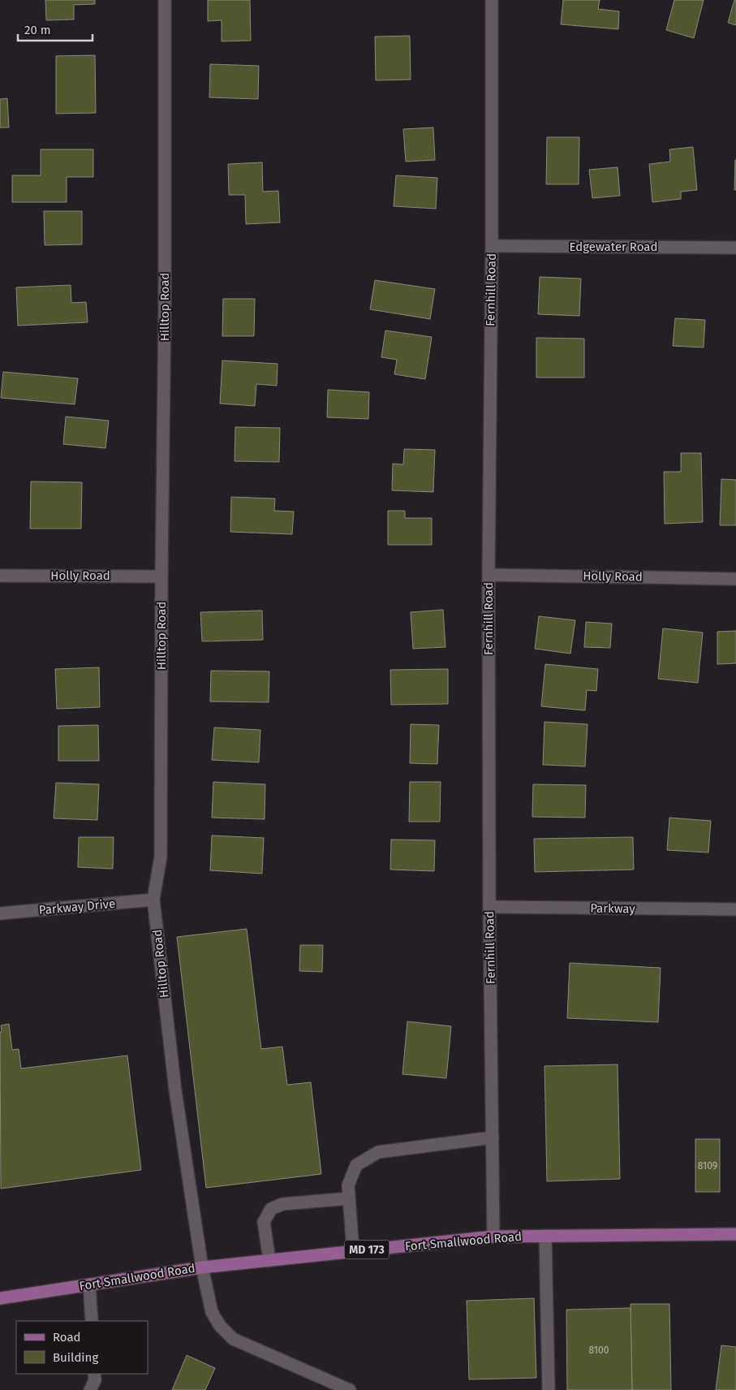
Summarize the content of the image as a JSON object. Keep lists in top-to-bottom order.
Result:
{
  "streets": {
    "main road": ["Fort Smallwood Road", "MD 173"],
    "street": [
      "Edgewater Road",
      "Fernhill Road",
      "Hilltop Road",
      "Holly Road",
      "Parkway Drive",
      "Parkway"
    ]
  },
  "crossings": [
    ["Edgewater Road", "Fernhill Road"],
    ["Fernhill Road", "Holly Road"],
    ["Fernhill Road", "Parkway"],
    ["Fernhill Road", "Fort Smallwood Road"],
    ["Hilltop Road", "Holly Road"],
    ["Hilltop Road", "Parkway Drive"],
    ["Hilltop Road", "Fort Smallwood Road"]
  ],
  "house_numbers": ["8109", "8100"],
  "legend": ["Road", "Building"],
  "scale_bar": "20 m"
}
